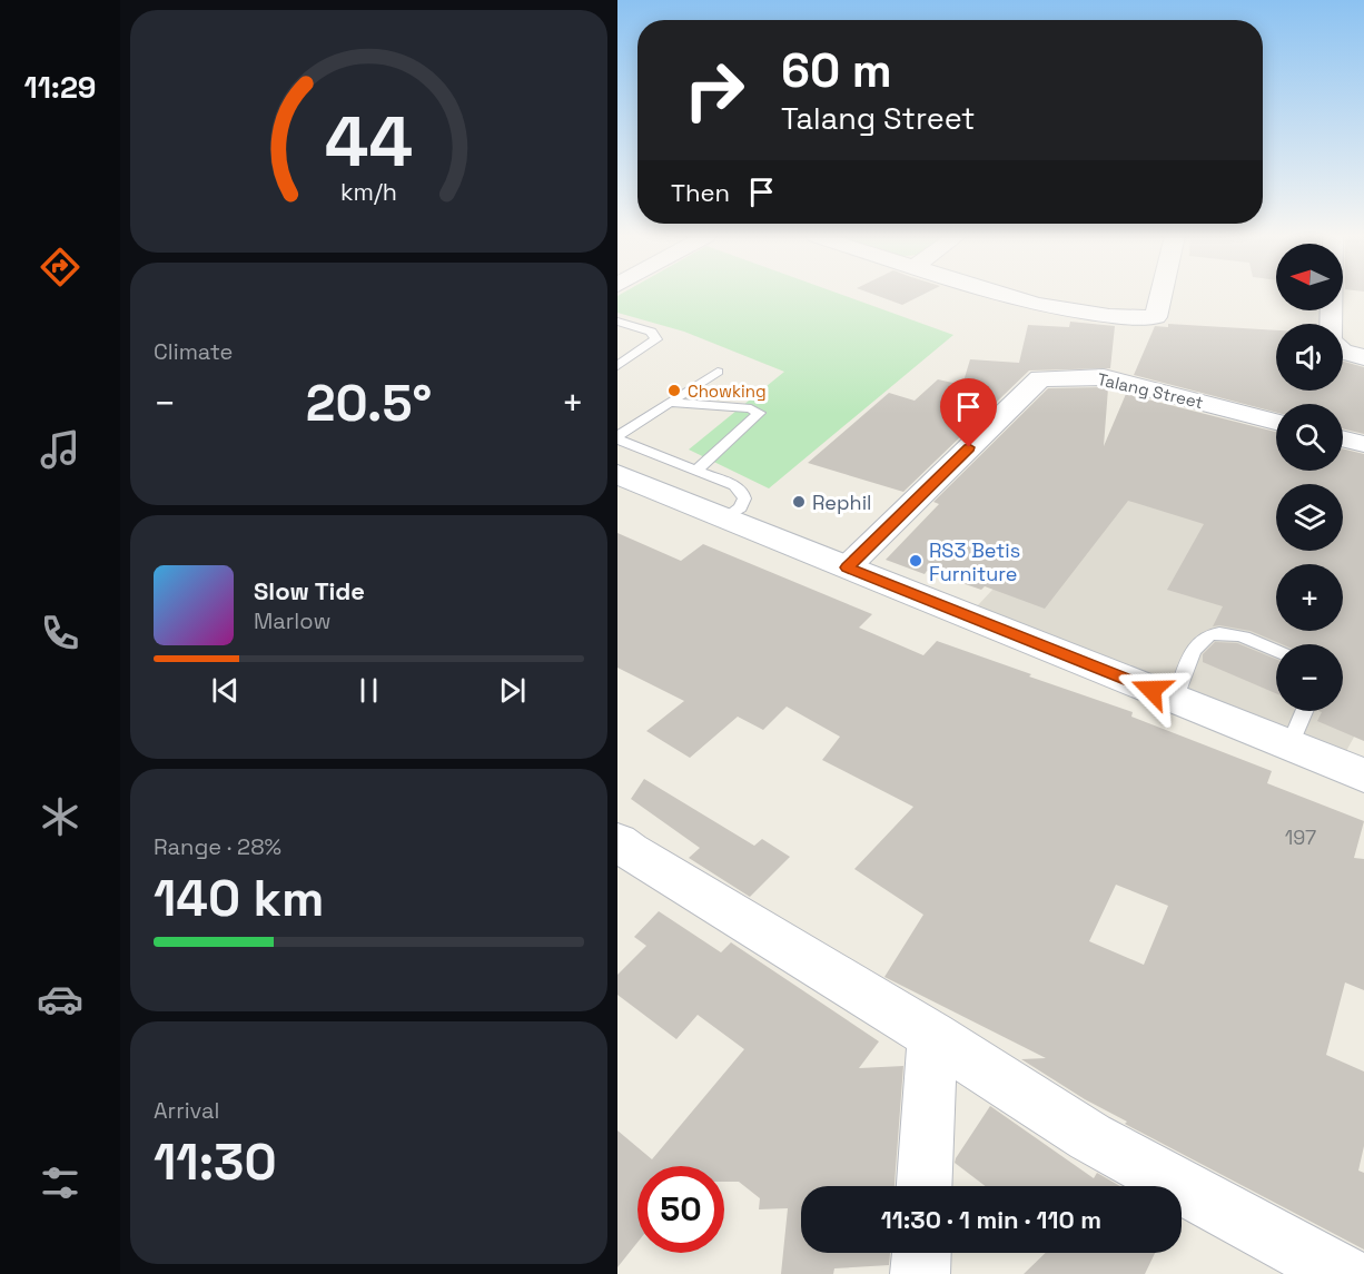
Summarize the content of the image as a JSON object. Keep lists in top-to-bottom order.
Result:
{
  "streets": {
    "street": ["Talang Street"]
  },
  "places": ["Chowking", "Rephil", "RS3 Betis Furniture"],
  "house_numbers": ["197"],
  "north": "left",
  "page": {
    "tabs": "11:29",
    "turn": ["60 m", "Talang Street"],
    "then": "Then",
    "map_buttons": ["+", "−"],
    "tile": [
      "Climate",
      ["Range · 28%", "140 km"],
      ["Arrival", "11:30"]
    ],
    "heat": ["−", "20.5°", "+"],
    "song": ["Slow Tide", "Marlow"],
    "limit": "50",
    "trip": "11:30 · 1 min · 110 m",
    "gauge": ["44", "km/h"]
  }
}
